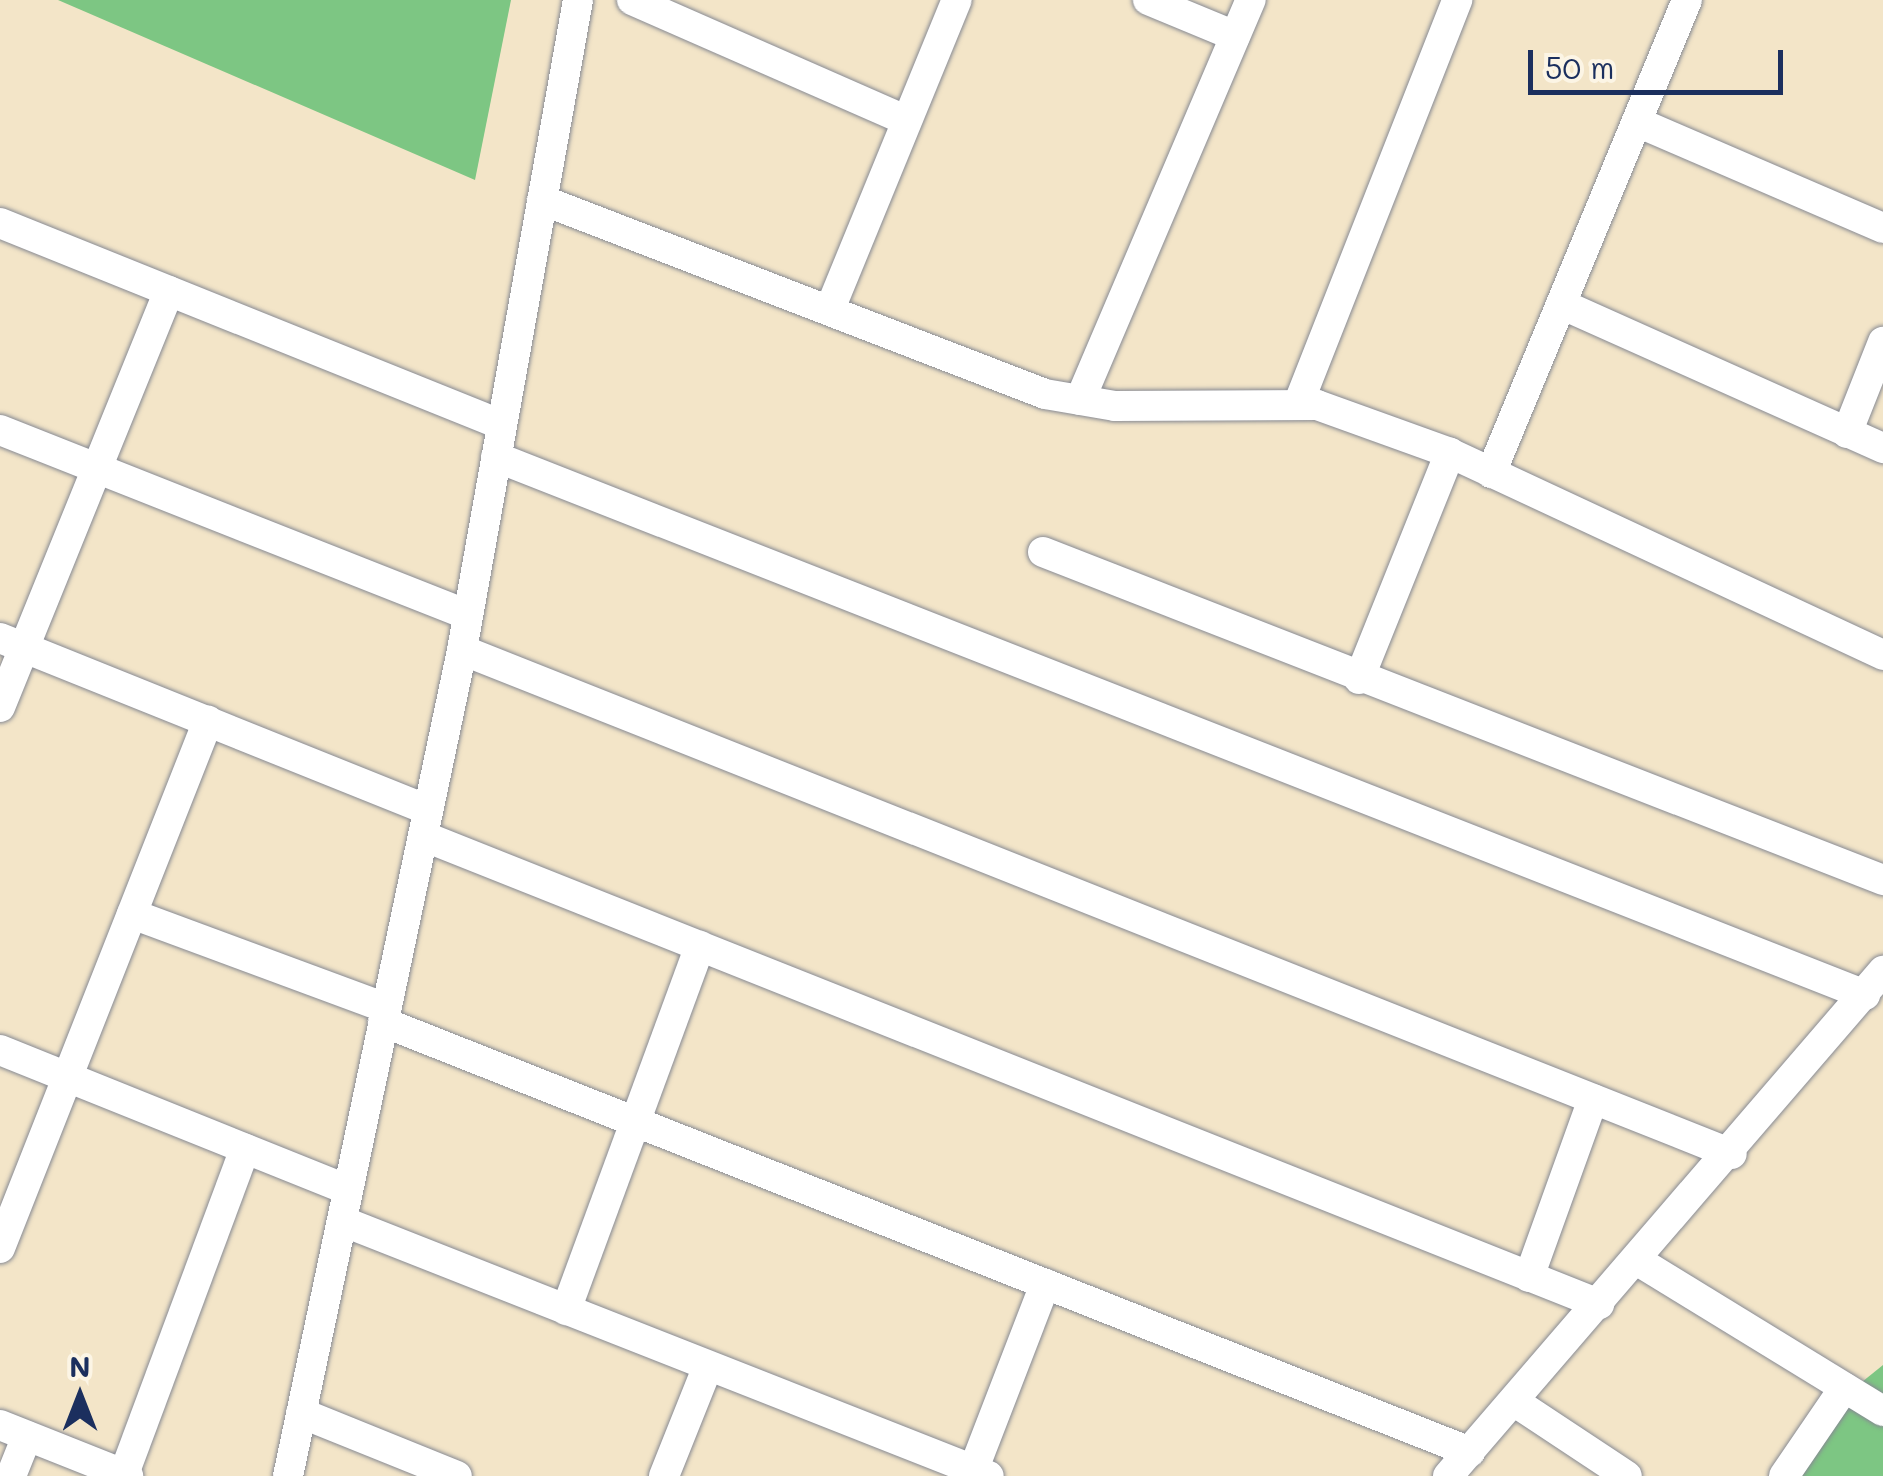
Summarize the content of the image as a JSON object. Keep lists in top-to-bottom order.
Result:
{
  "scale_bar": "50 m",
  "north": "top"
}
